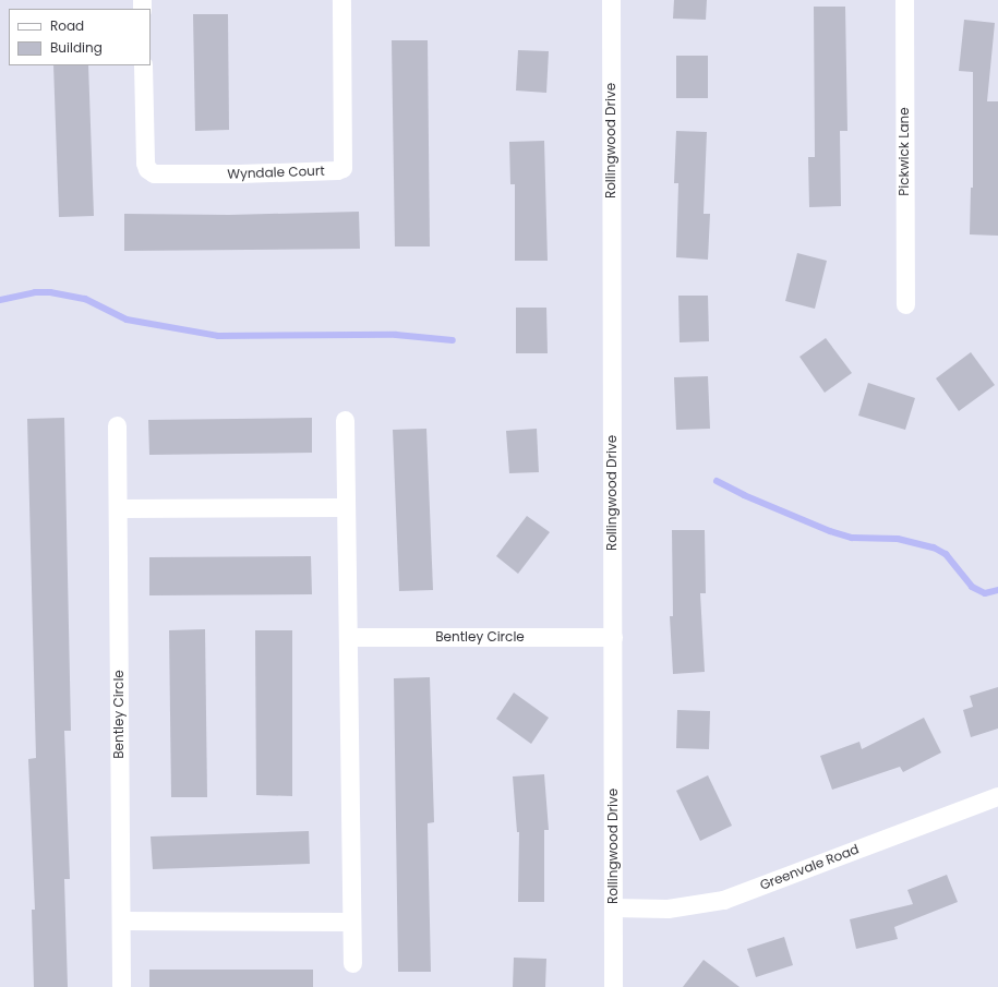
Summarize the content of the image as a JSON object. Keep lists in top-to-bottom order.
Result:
{
  "streets": {
    "street": [
      "Rollingwood Drive",
      "Pickwick Lane",
      "Wyndale Court",
      "Bentley Circle",
      "Greenvale Road"
    ]
  },
  "crossings": [
    ["Rollingwood Drive", "Bentley Circle"],
    ["Rollingwood Drive", "Greenvale Road"]
  ],
  "legend": ["Road", "Building"]
}
